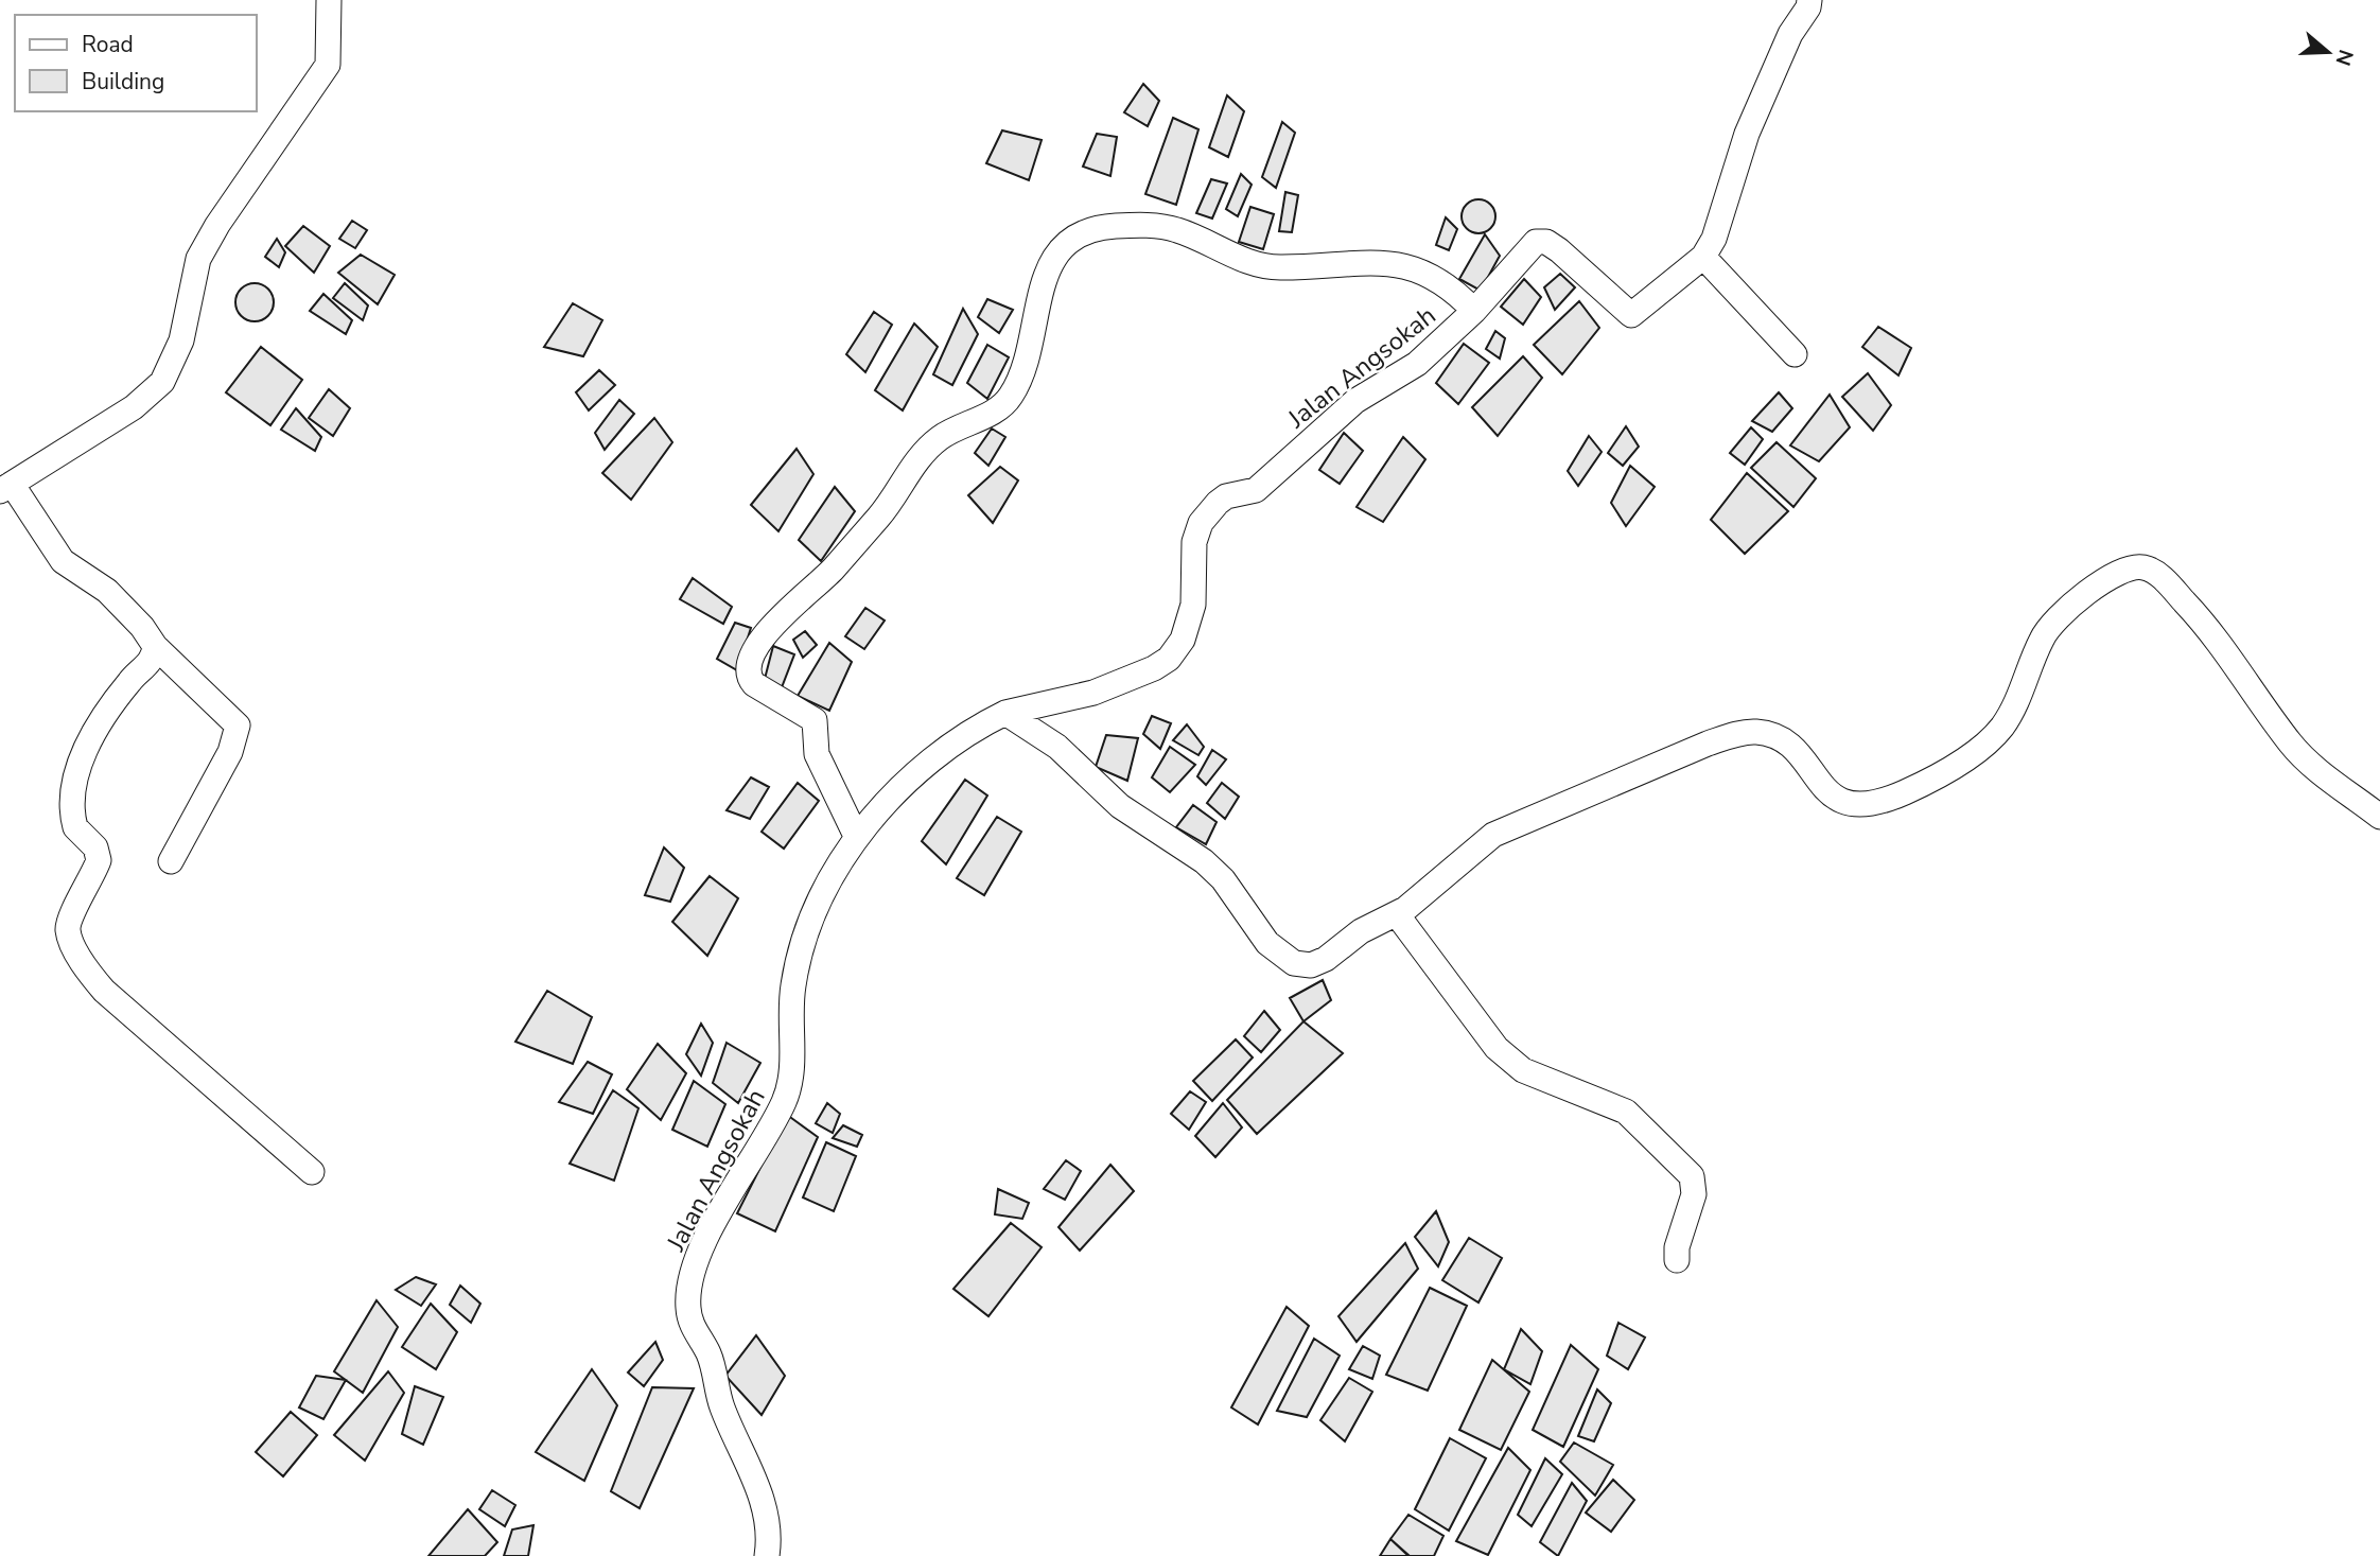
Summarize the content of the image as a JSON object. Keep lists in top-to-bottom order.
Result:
{
  "streets": {
    "street": ["Jalan Angsokah"]
  },
  "legend": ["Road", "Building"],
  "north": "right"
}
